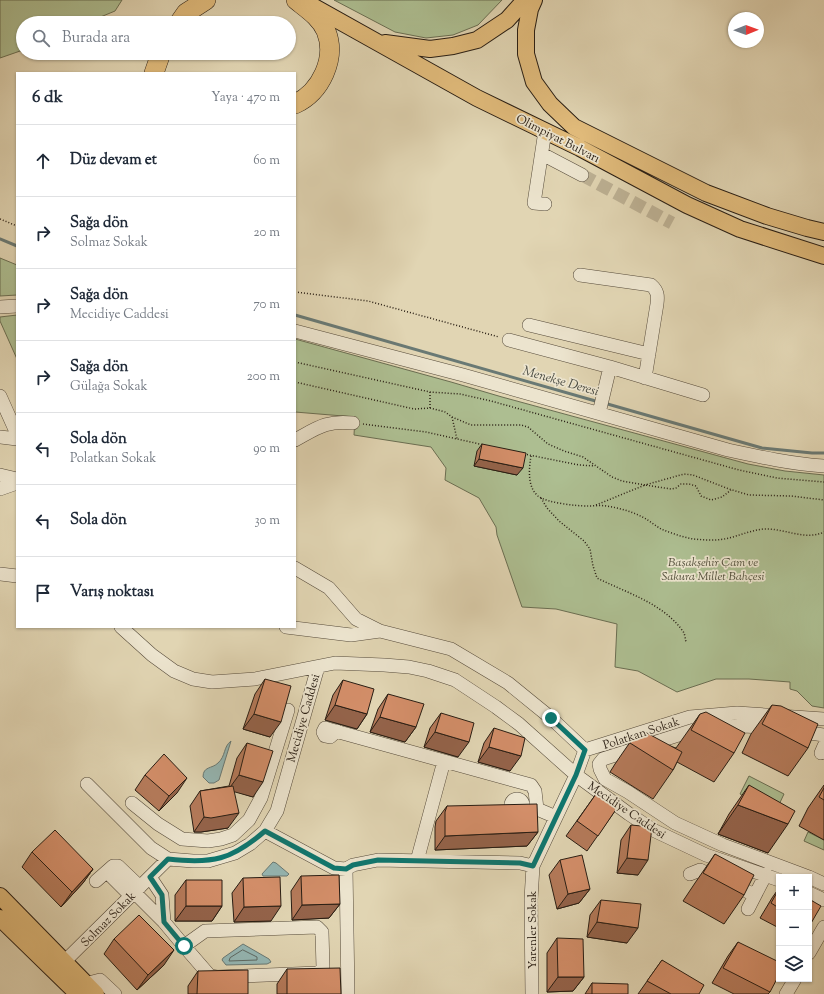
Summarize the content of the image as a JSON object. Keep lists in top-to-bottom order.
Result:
{
  "streets": {
    "main road": ["Olimpiyat Bulvarı"],
    "street": [
      "Mecidiye Caddesi",
      "Polatkan Sokak",
      "Solmaz Sokak",
      "Yarenler Sokak"
    ]
  },
  "crossings": [
    ["Mecidiye Caddesi", "Solmaz Sokak"]
  ],
  "water": ["Menekşe Deresi"],
  "parks": ["Başakşehir Çam ve Sakura Millet Bahçesi"],
  "north": "right",
  "page": {
    "search": "Burada ara",
    "heading": ["6 dk", "Yaya · 470 m"],
    "list": [
      ["Düz devam et", "60 m"],
      ["Sağa dön", "Solmaz Sokak", "20 m"],
      ["Sağa dön", "Mecidiye Caddesi", "70 m"],
      ["Sağa dön", "Gülağa Sokak", "200 m"],
      ["Sola dön", "Polatkan Sokak", "90 m"],
      ["Sola dön", "30 m"],
      "Varış noktası"
    ],
    "map_buttons": ["+", "−"]
  }
}
